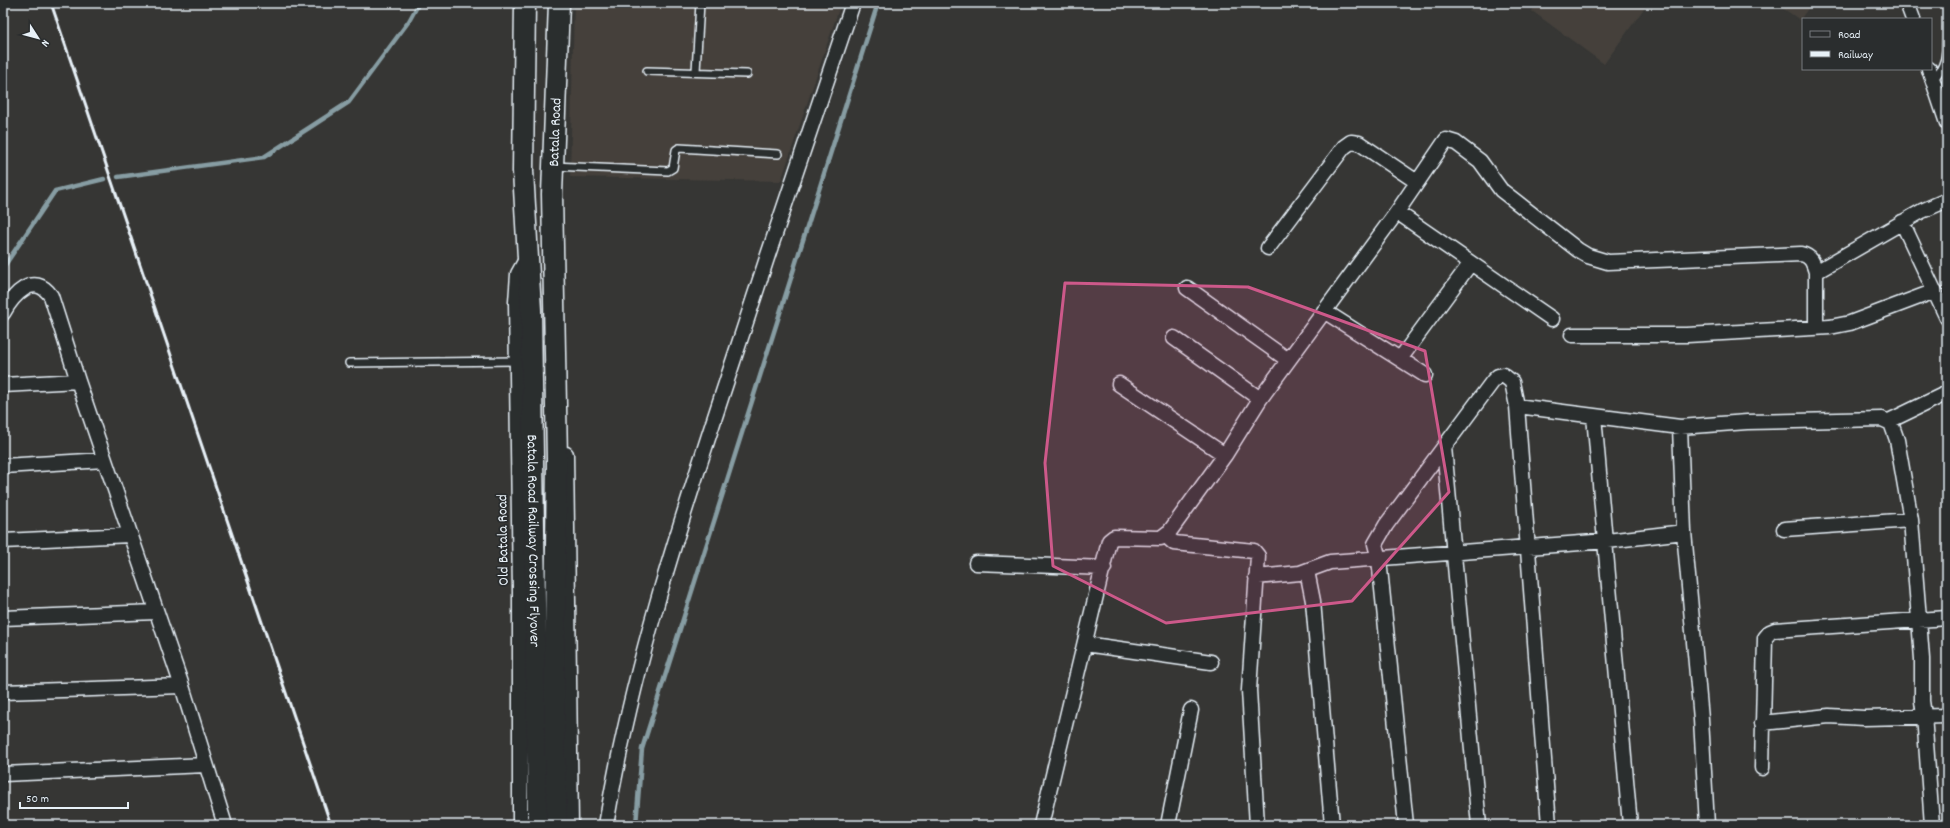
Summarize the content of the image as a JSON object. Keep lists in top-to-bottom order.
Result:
{
  "streets": {
    "main road": ["Batala Road", "Batala Road Railway Crossing Flyover"],
    "street": ["Old Batala Road"]
  },
  "crossings": [
    ["Batala Road", "Old Batala Road"],
    ["Batala Road", "Batala Road Railway Crossing Flyover"],
    ["Old Batala Road", "Batala Road Railway Crossing Flyover"]
  ],
  "legend": ["Road", "Railway"],
  "scale_bar": "50 m",
  "north": "bottom right"
}
